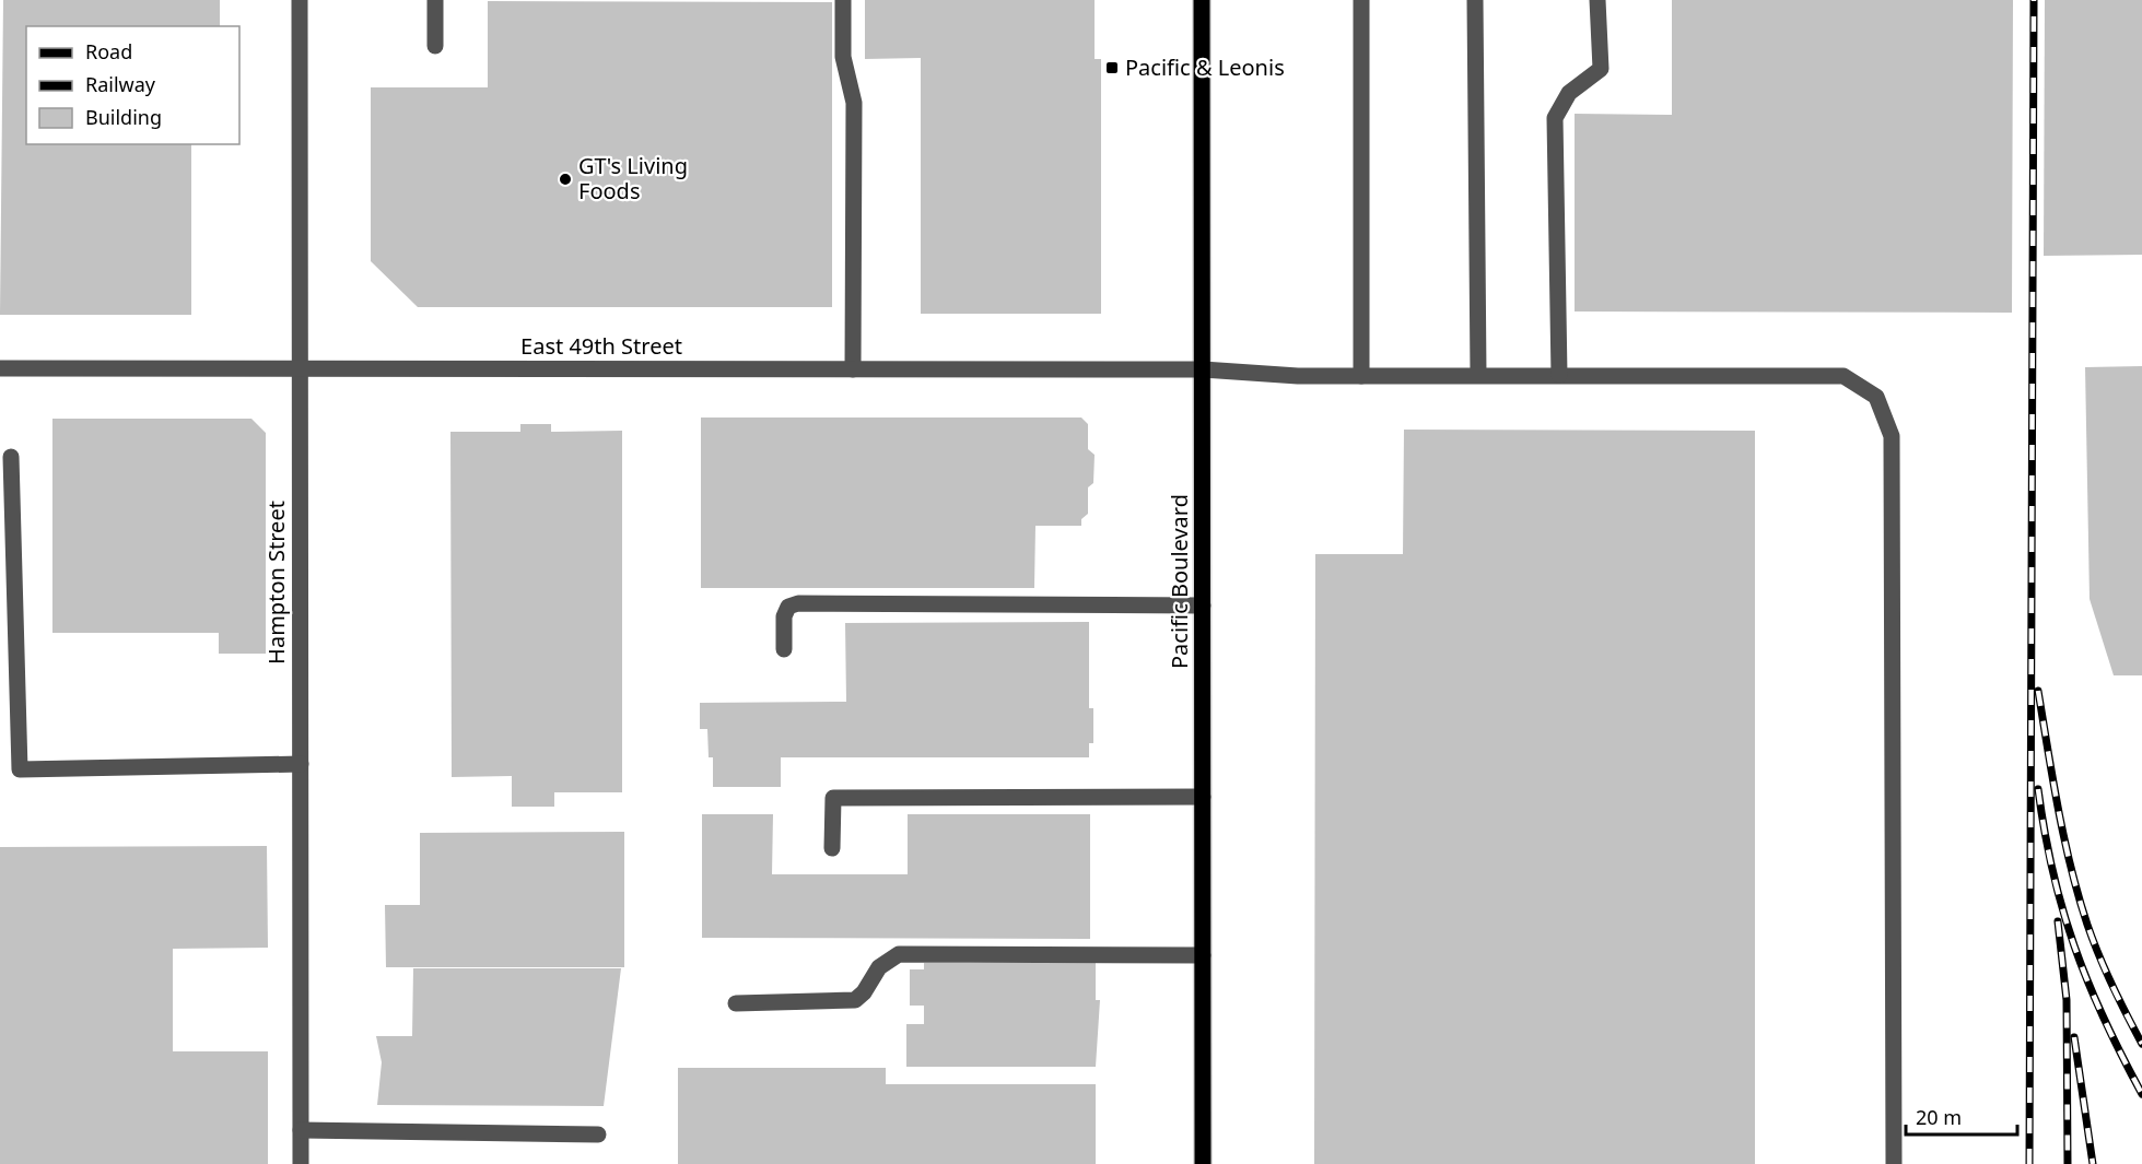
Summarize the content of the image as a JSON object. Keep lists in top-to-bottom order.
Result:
{
  "streets": {
    "main road": ["Pacific Boulevard"],
    "street": ["East 49th Street", "Hampton Street"]
  },
  "crossings": [
    ["East 49th Street", "Pacific Boulevard"],
    ["East 49th Street", "Hampton Street"]
  ],
  "places": {
    "transit": ["Pacific & Leonis"],
    "other": ["GT's Living Foods"]
  },
  "legend": ["Road", "Railway", "Building"],
  "scale_bar": "20 m"
}
